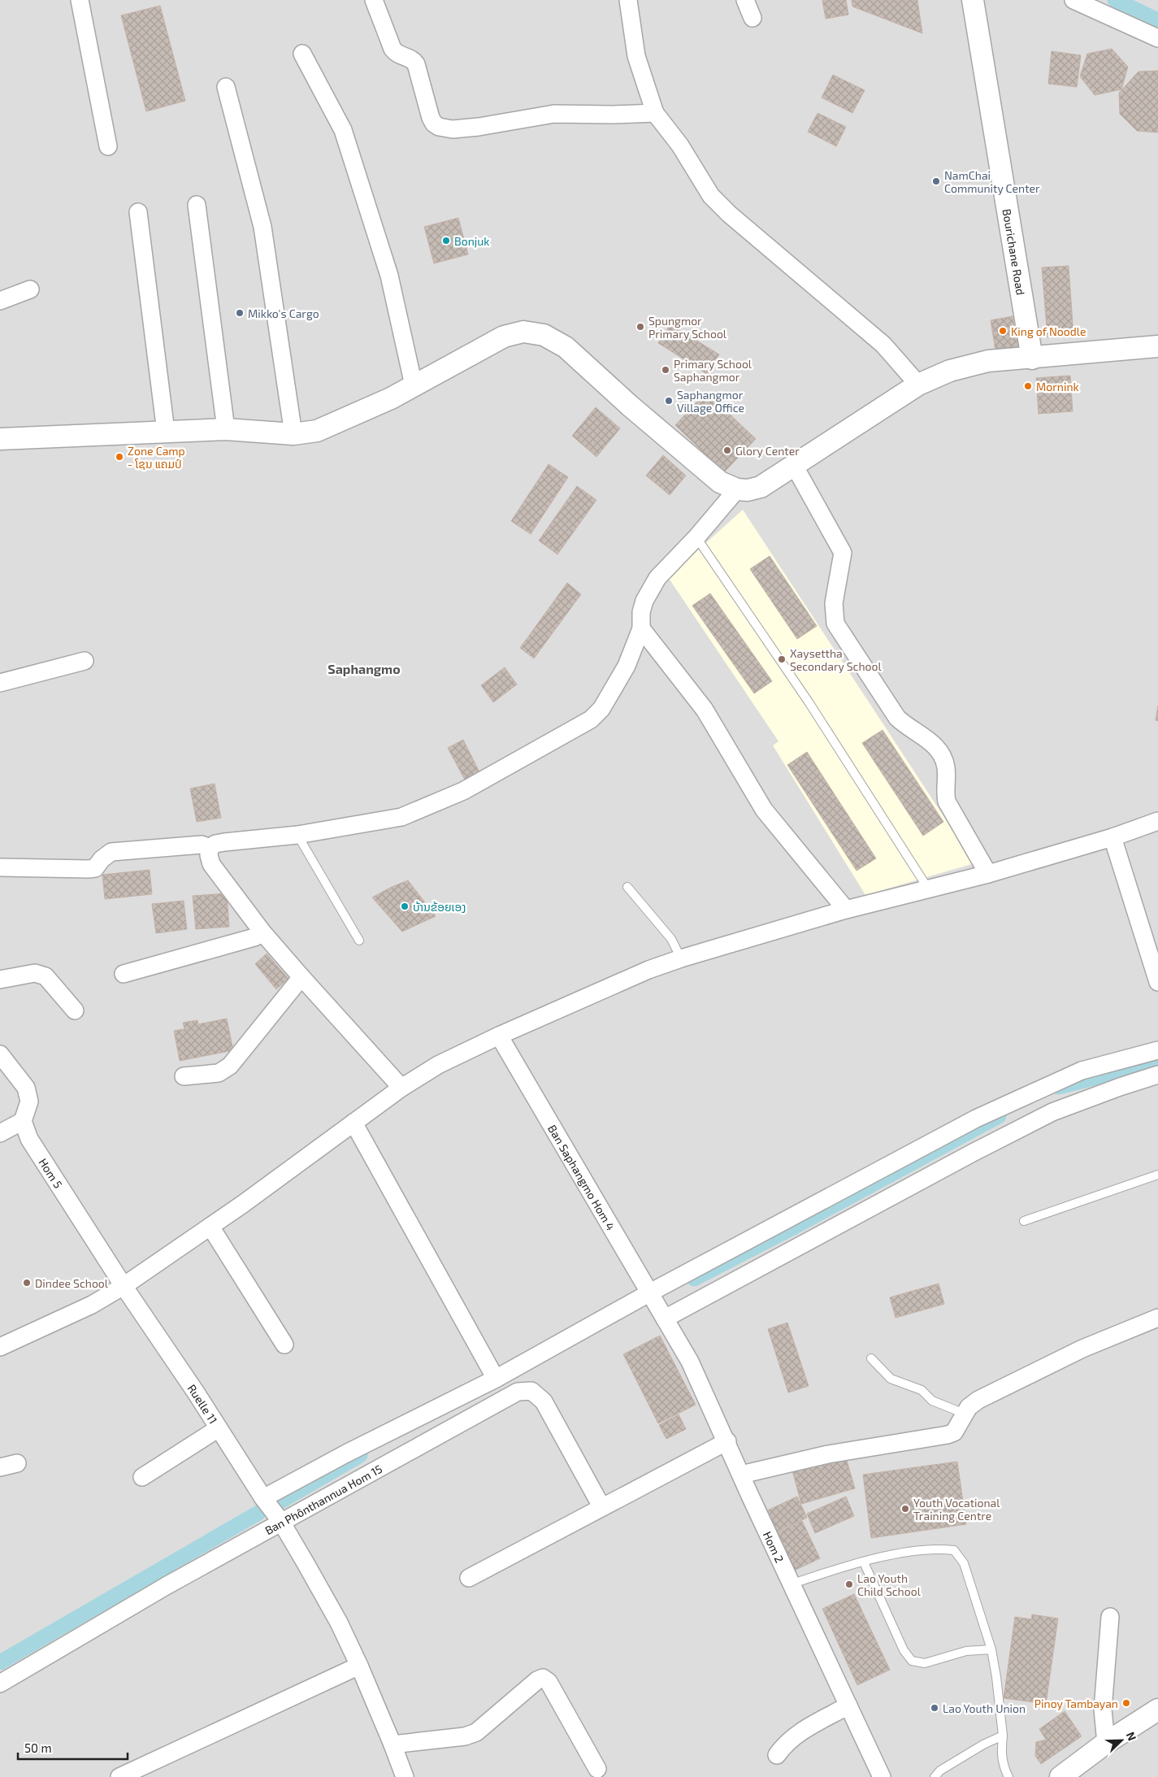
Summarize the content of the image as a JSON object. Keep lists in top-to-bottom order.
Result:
{
  "streets": {
    "street": [
      "Bourichane Road",
      "Hom 5",
      "Ban Saphangmo Hom 4",
      "Ruelle 11",
      "Ban Phônthannua Hom 15",
      "Hom 2"
    ]
  },
  "crossings": [
    ["Hom 5", "Ruelle 11"],
    ["Ban Saphangmo Hom 4", "Hom 2"],
    ["Ruelle 11", "Ban Phônthannua Hom 15"]
  ],
  "districts": ["Saphangmo"],
  "places": [
    "NamChai Community Center",
    "Bonjuk",
    "Mikko's Cargo",
    "Spungmor Primary School",
    "King of Noodle",
    "Primary School Saphangmor",
    "Mornink",
    "Saphangmor Village Office",
    "Glory Center",
    "Zone Camp - ໂຊນ ແຄມປ໌",
    "Xaysettha Secondary School",
    "ບ້ານຂ້ອຍເອງ",
    "Dindee School",
    "Youth Vocational Training Centre",
    "Lao Youth Child School",
    "Pinoy Tambayan",
    "Lao Youth Union"
  ],
  "scale_bar": "50 m",
  "north": "top right"
}
